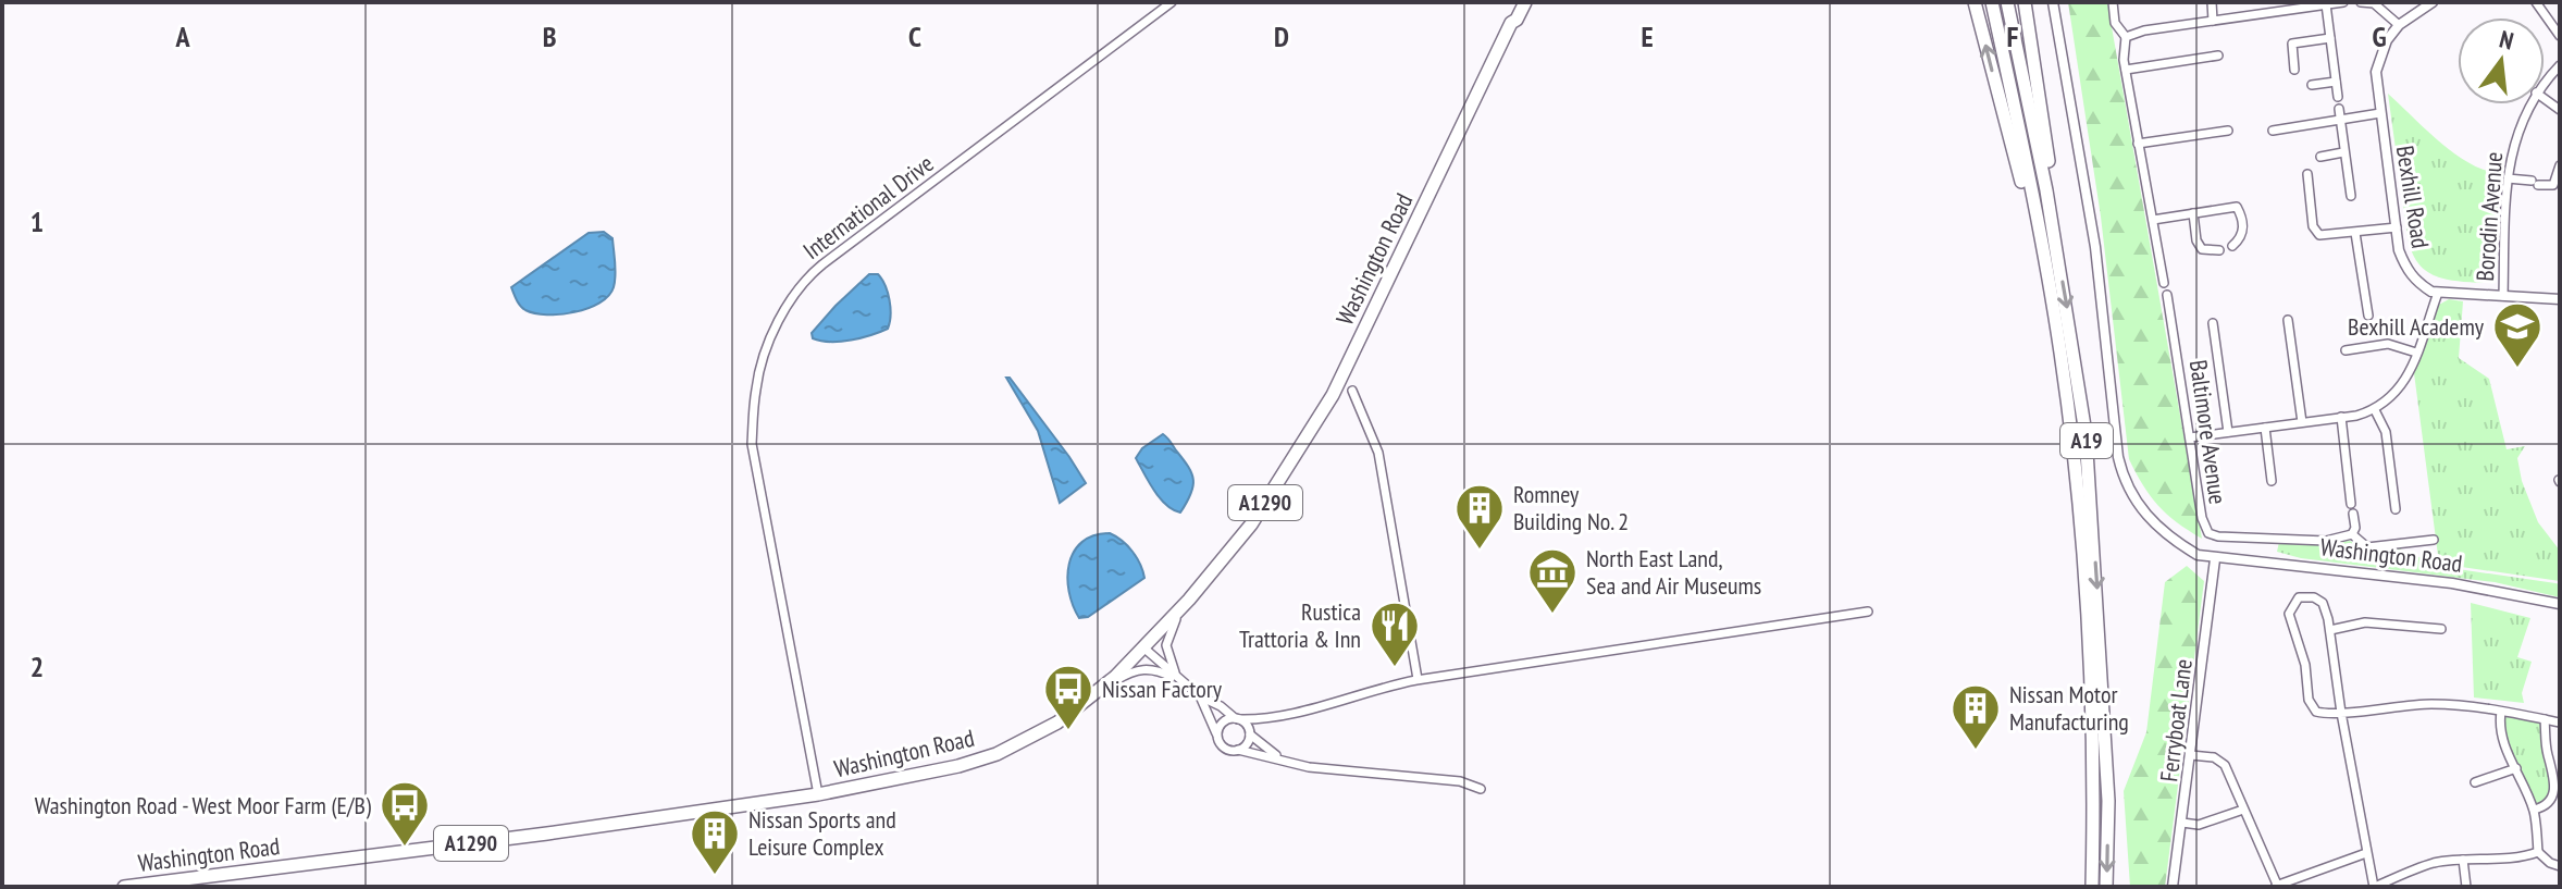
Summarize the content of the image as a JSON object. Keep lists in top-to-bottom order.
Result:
{
  "streets": {
    "main road": ["Washington Road", "A19", "A1290"],
    "street": [
      "Bexhill Road",
      "International Drive",
      "Borodin Avenue",
      "Baltimore Avenue",
      "Ferryboat Lane"
    ]
  },
  "crossings": [
    ["International Drive", "Washington Road"],
    ["Washington Road", "Ferryboat Lane"]
  ],
  "places": {
    "school or university": ["Bexhill Academy"],
    "building": ["Romney Building No. 2", "Nissan Motor Manufacturing", "Nissan Sports and Leisure Complex"],
    "museum": ["North East Land, Sea and Air Museums"],
    "restaurant": ["Rustica Trattoria & Inn"],
    "bus stop": ["Nissan Factory", "Washington Road - West Moor Farm (E/B)"]
  },
  "north": "top",
  "grid": {
    "columns": [
      "A",
      "B",
      "C",
      "D",
      "E",
      "F",
      "G"
    ],
    "rows": ["1", "2"]
  }
}
